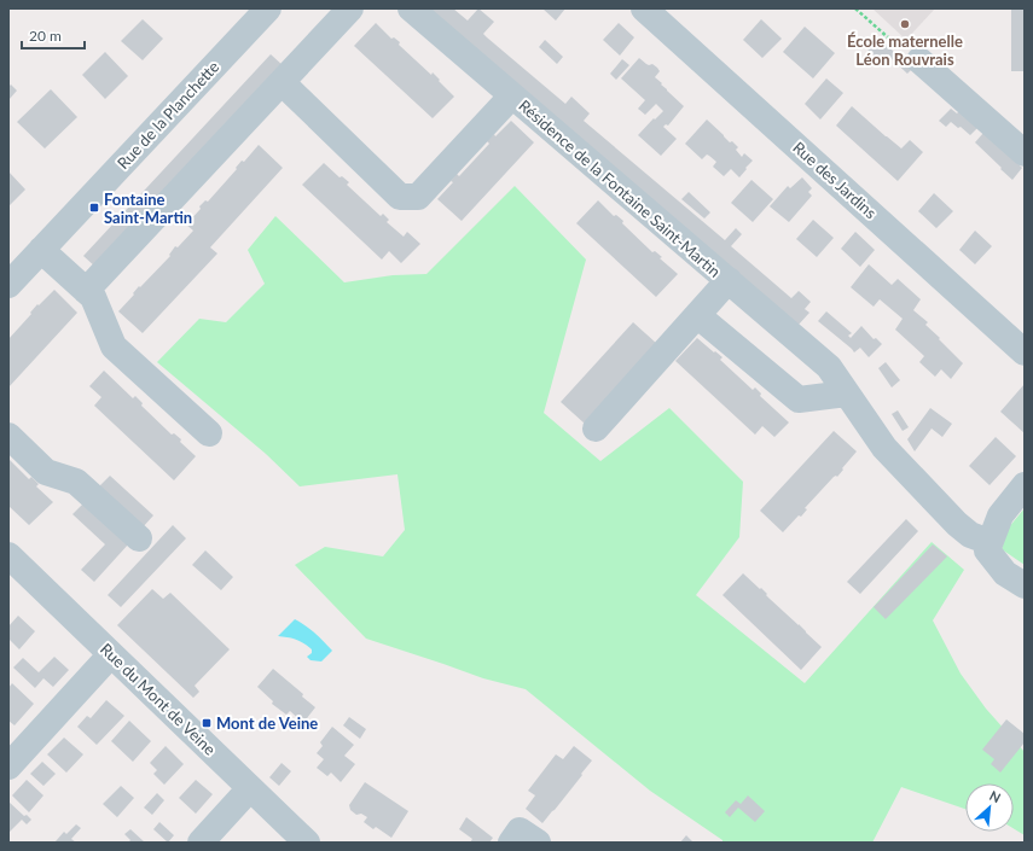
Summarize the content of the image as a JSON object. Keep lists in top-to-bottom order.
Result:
{
  "streets": {
    "street": [
      "Rue de la Planchette",
      "Rue des Jardins",
      "Résidence de la Fontaine Saint-Martin",
      "Rue du Mont de Veine"
    ]
  },
  "places": {
    "other": ["École maternelle Léon Rouvrais"],
    "transit": ["Fontaine Saint-Martin", "Mont de Veine"]
  },
  "scale_bar": "20 m",
  "north": "top right"
}
